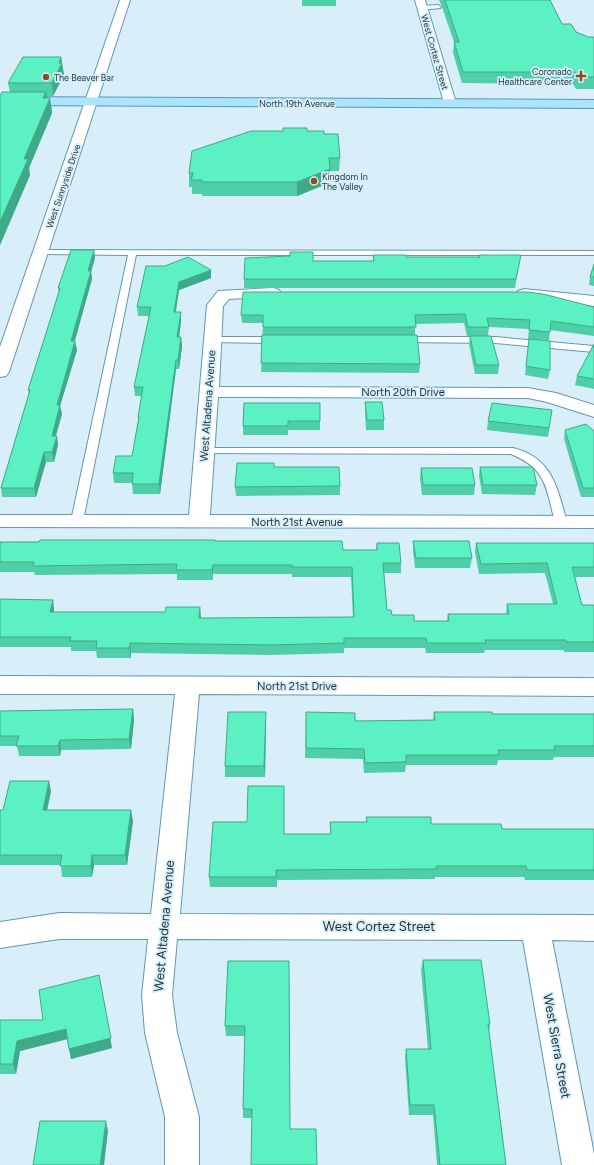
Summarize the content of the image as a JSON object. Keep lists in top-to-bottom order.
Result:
{
  "streets": {
    "main road": ["North 19th Avenue"],
    "street": [
      "West Cortez Street",
      "West Sunnyside Drive",
      "North 20th Drive",
      "West Altadena Avenue",
      "North 21st Avenue",
      "North 21st Drive",
      "West Sierra Street"
    ]
  },
  "crossings": [
    ["West Cortez Street", "North 19th Avenue"],
    ["West Cortez Street", "West Altadena Avenue"],
    ["West Cortez Street", "West Sierra Street"],
    ["North 19th Avenue", "West Sunnyside Drive"],
    ["North 20th Drive", "West Altadena Avenue"],
    ["West Altadena Avenue", "North 21st Avenue"],
    ["West Altadena Avenue", "North 21st Drive"]
  ],
  "places": {
    "health": ["Coronado Healthcare Center"],
    "other": ["The Beaver Bar", "Kingdom In The Valley"]
  }
}
